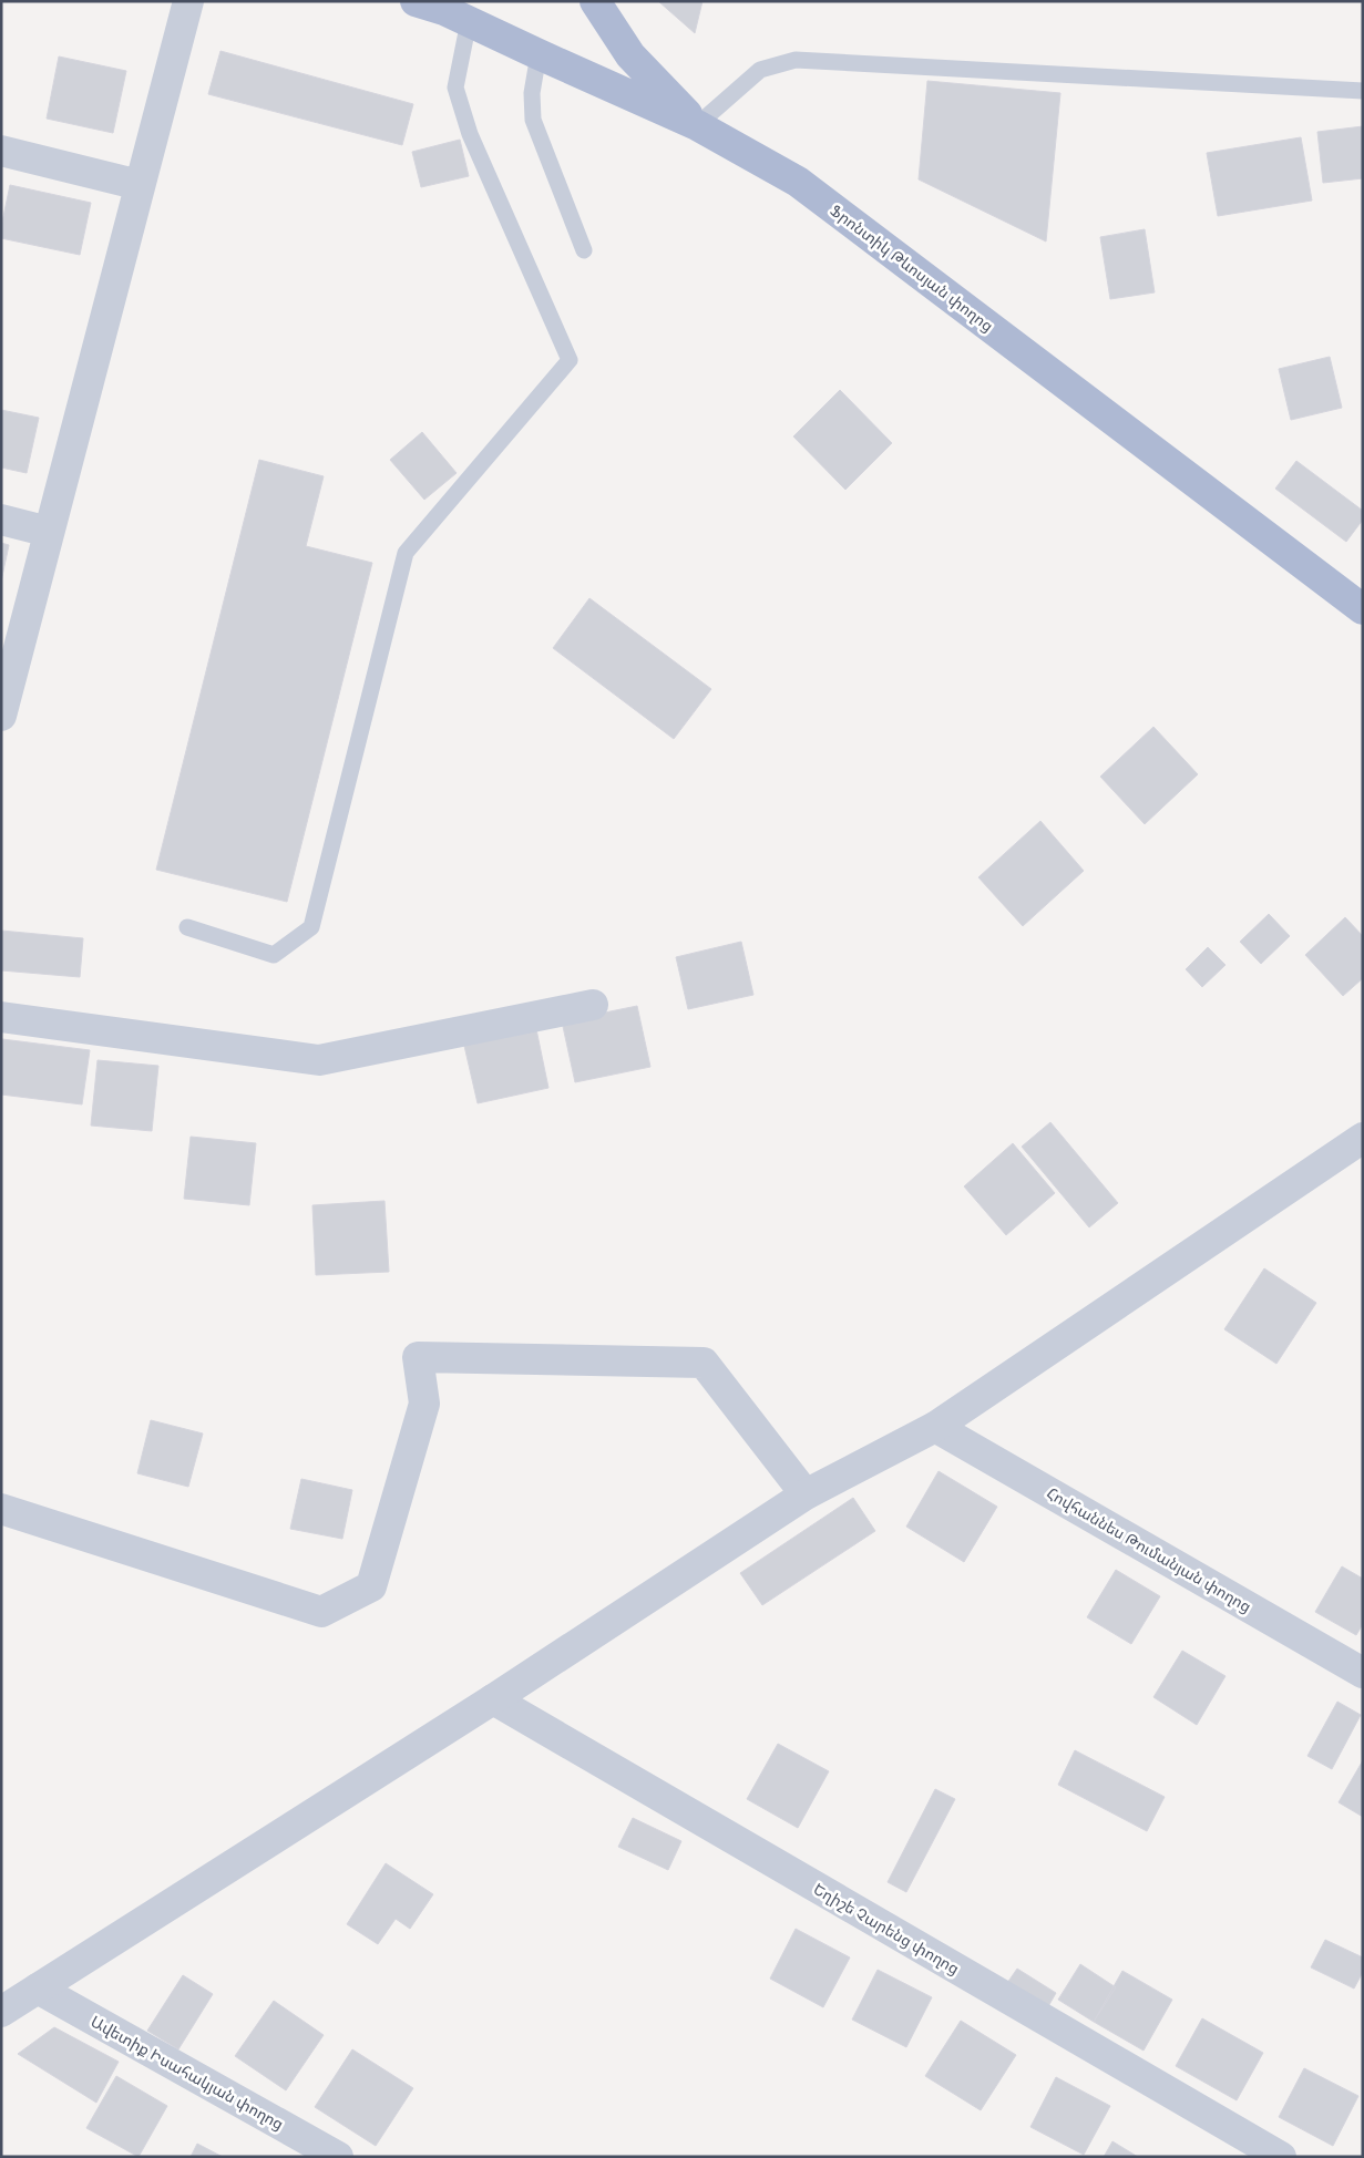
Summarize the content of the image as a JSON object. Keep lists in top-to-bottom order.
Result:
{
  "streets": {
    "main road": ["Ֆրոնտիկ Թևոսյան փողոց"],
    "street": ["Հովհաննես Թումանյան փողոց", "Եղիշե Չարենց փողոց", "Ավետիք Իսահակյան փողոց"]
  }
}
